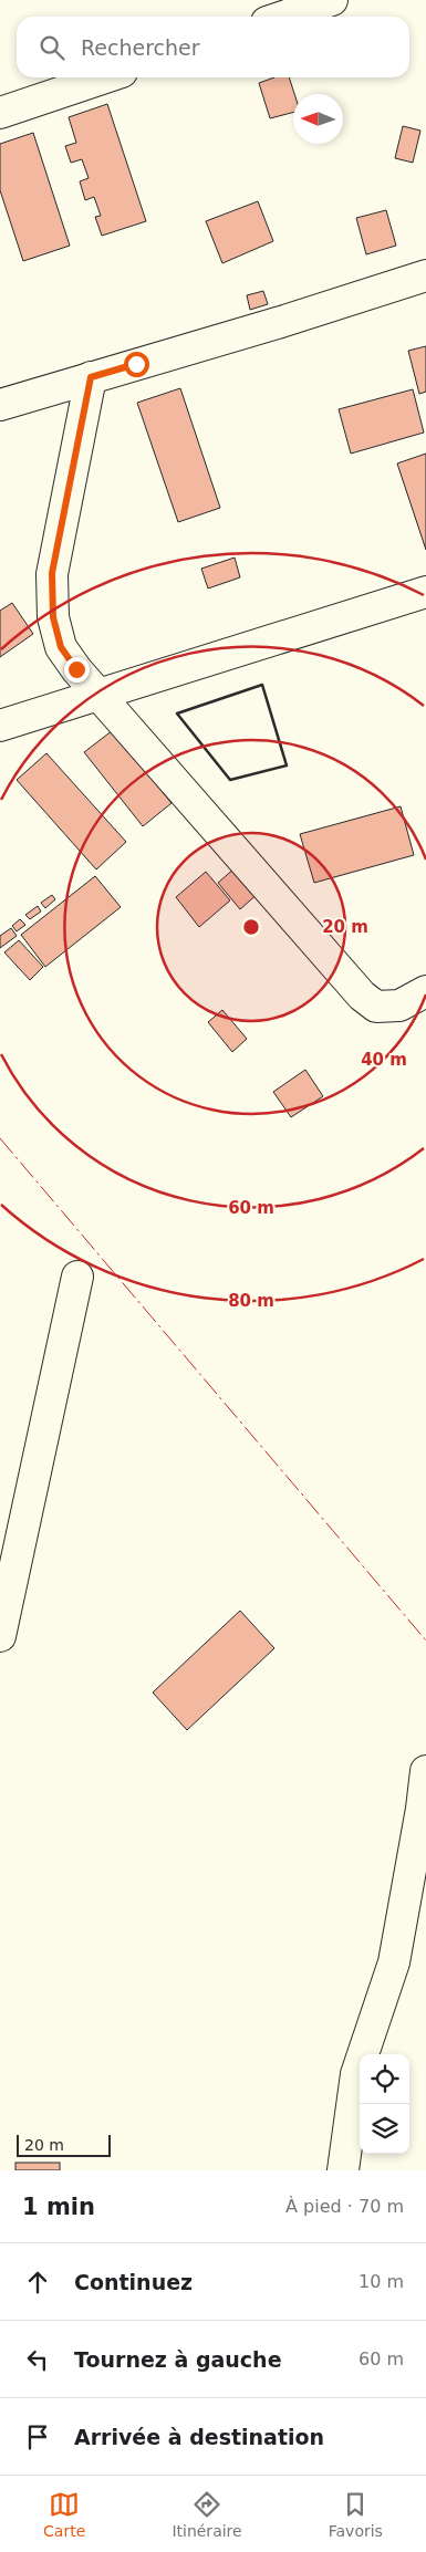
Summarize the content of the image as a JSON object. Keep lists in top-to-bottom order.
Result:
{
  "scale_bar": "20 m",
  "north": "left",
  "page": {
    "search": "Rechercher",
    "scale": "20 m",
    "heading": ["1 min", "À pied · 70 m"],
    "list": [
      ["Continuez", "10 m"],
      ["Tournez à gauche", "60 m"],
      "Arrivée à destination"
    ],
    "nav": ["Carte", "Itinéraire", "Favoris"]
  },
  "rings": [
    "20 m",
    "40 m",
    "60 m",
    "80 m"
  ]
}
